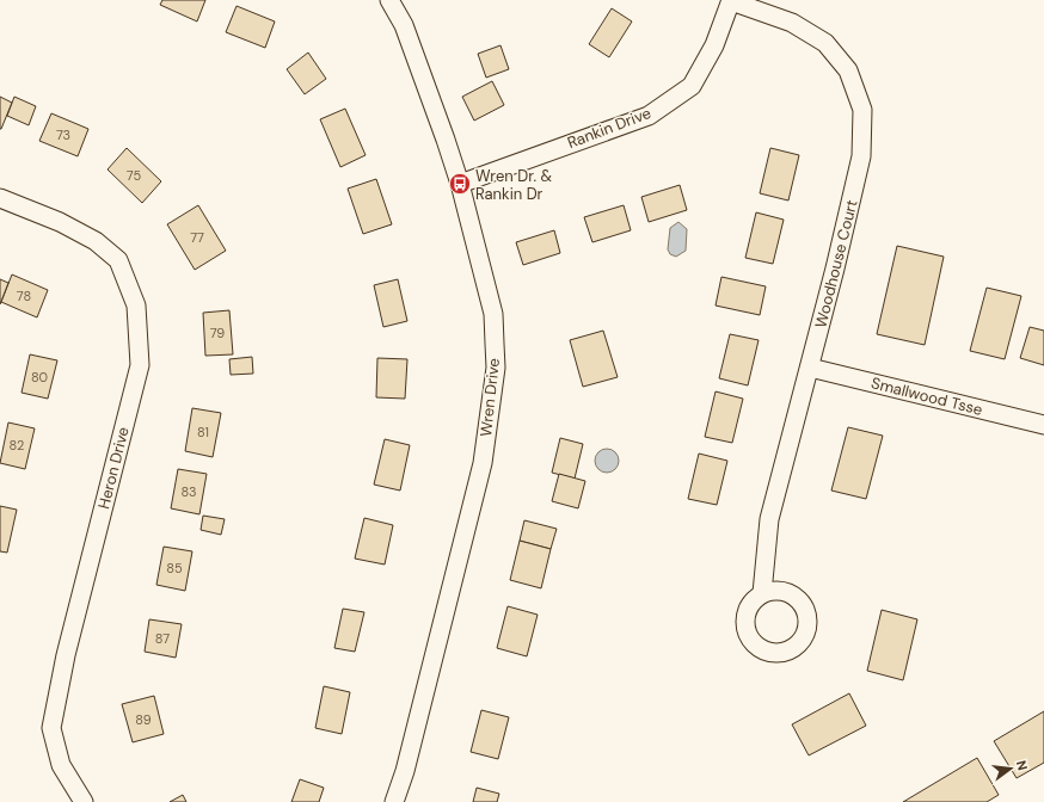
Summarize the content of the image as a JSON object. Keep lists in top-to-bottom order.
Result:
{
  "streets": {
    "street": [
      "Rankin Drive",
      "Woodhouse Court",
      "Smallwood Tsse",
      "Wren Drive",
      "Heron Drive"
    ]
  },
  "crossings": [
    ["Rankin Drive", "Woodhouse Court"],
    ["Rankin Drive", "Wren Drive"],
    ["Woodhouse Court", "Smallwood Tsse"]
  ],
  "places": {
    "bus stop": ["Wren Dr. & Rankin Dr"]
  },
  "house_numbers": [
    "73",
    "75",
    "77",
    "78",
    "79",
    "80",
    "81",
    "82",
    "83",
    "85",
    "87",
    "89"
  ],
  "north": "right"
}
